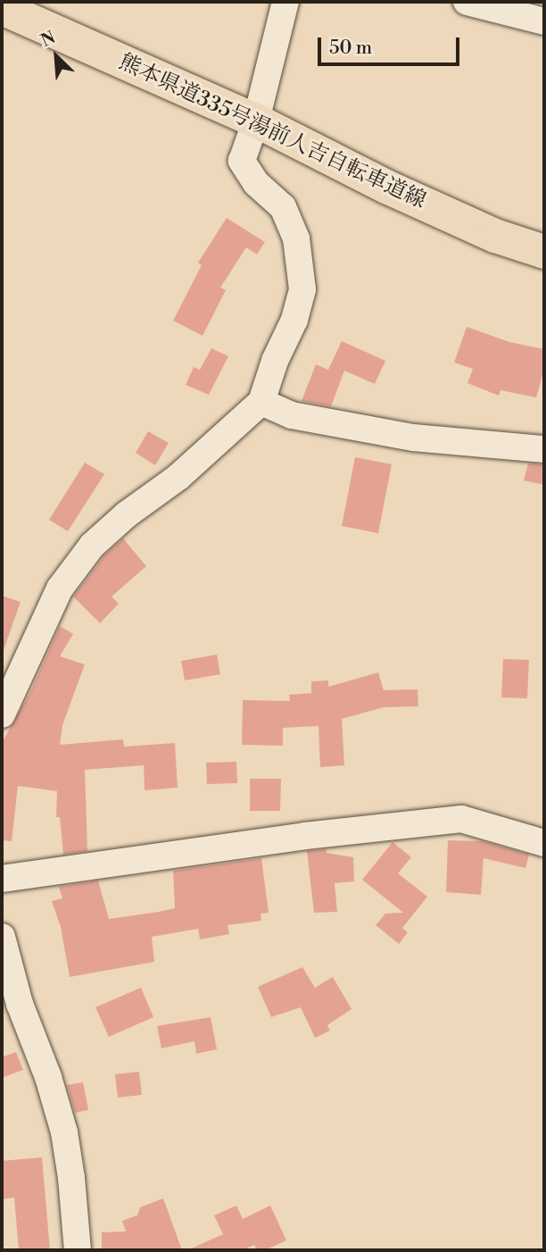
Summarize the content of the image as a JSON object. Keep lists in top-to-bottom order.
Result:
{
  "streets": {
    "main road": ["熊本県道335号湯前人吉自転車道線"]
  },
  "scale_bar": "50 m",
  "north": "top left"
}
